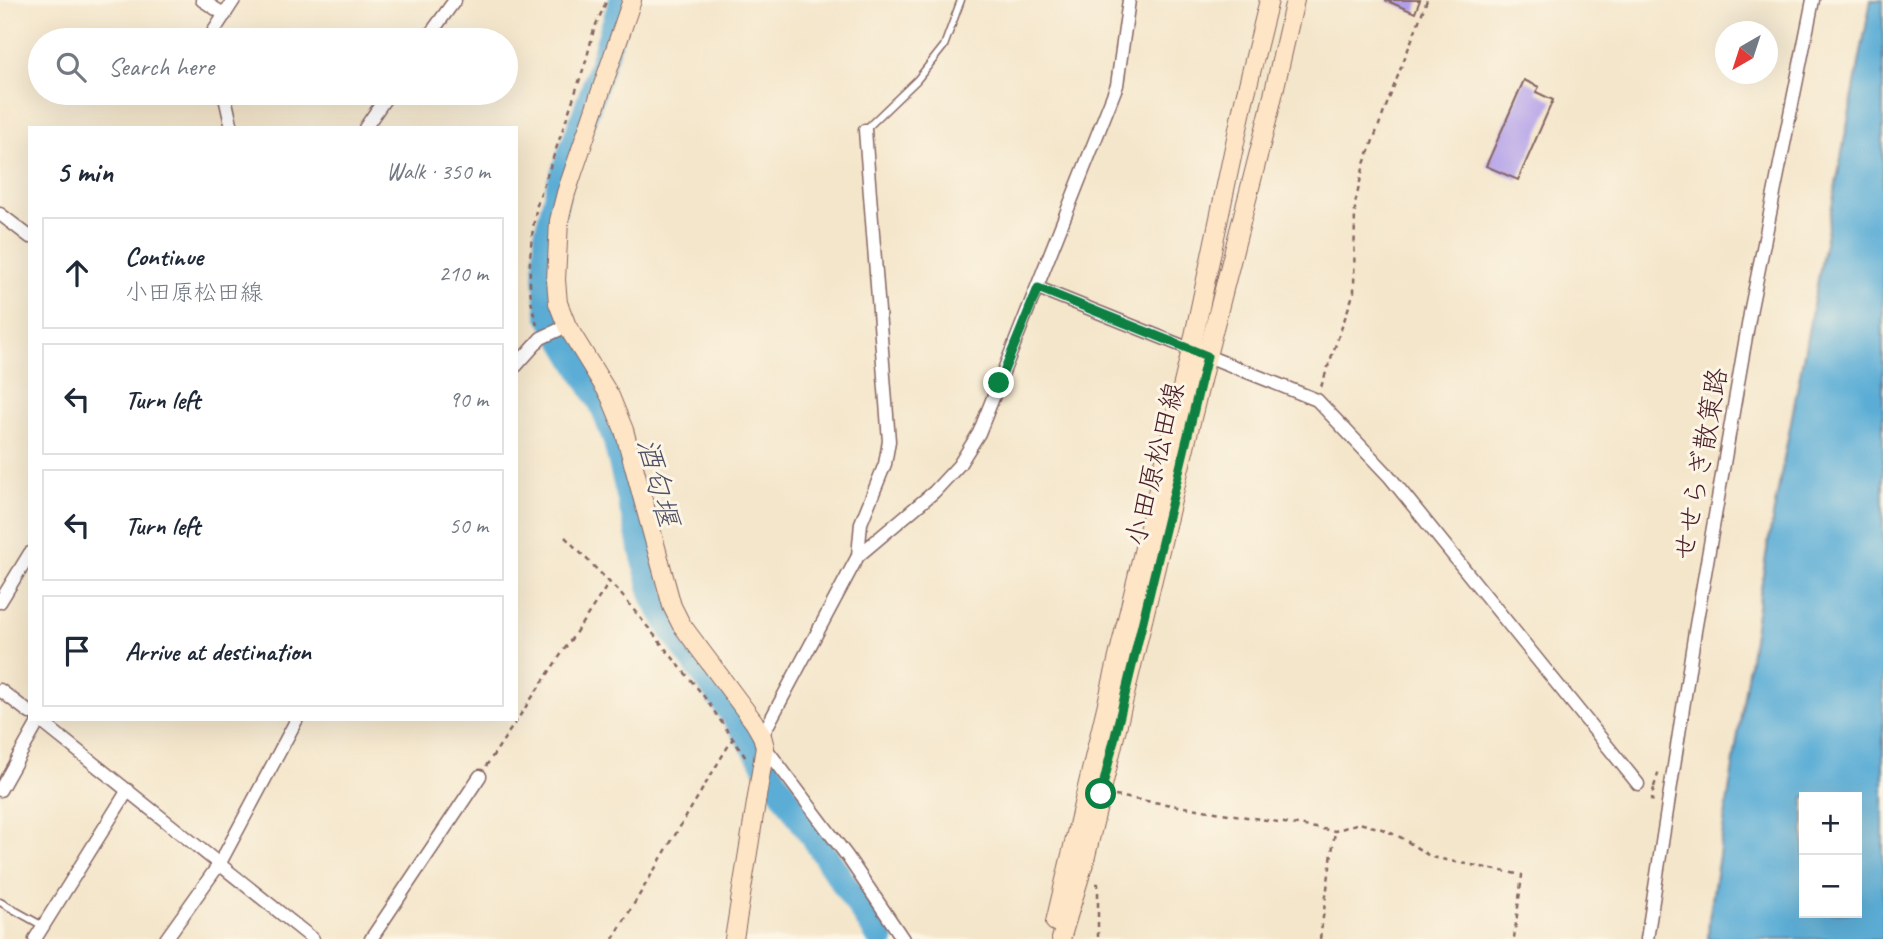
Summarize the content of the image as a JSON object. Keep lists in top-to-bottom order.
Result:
{
  "streets": {
    "main road": ["小田原松田線"],
    "street": ["せせらぎ散策路"]
  },
  "water": ["酒匂堰"],
  "north": "bottom left",
  "page": {
    "search": "Search here",
    "heading": ["5 min", "Walk · 350 m"],
    "list": [
      ["Continue", "小田原松田線", "210 m"],
      ["Turn left", "90 m"],
      ["Turn left", "50 m"],
      "Arrive at destination"
    ],
    "map_buttons": ["+", "−"]
  }
}
